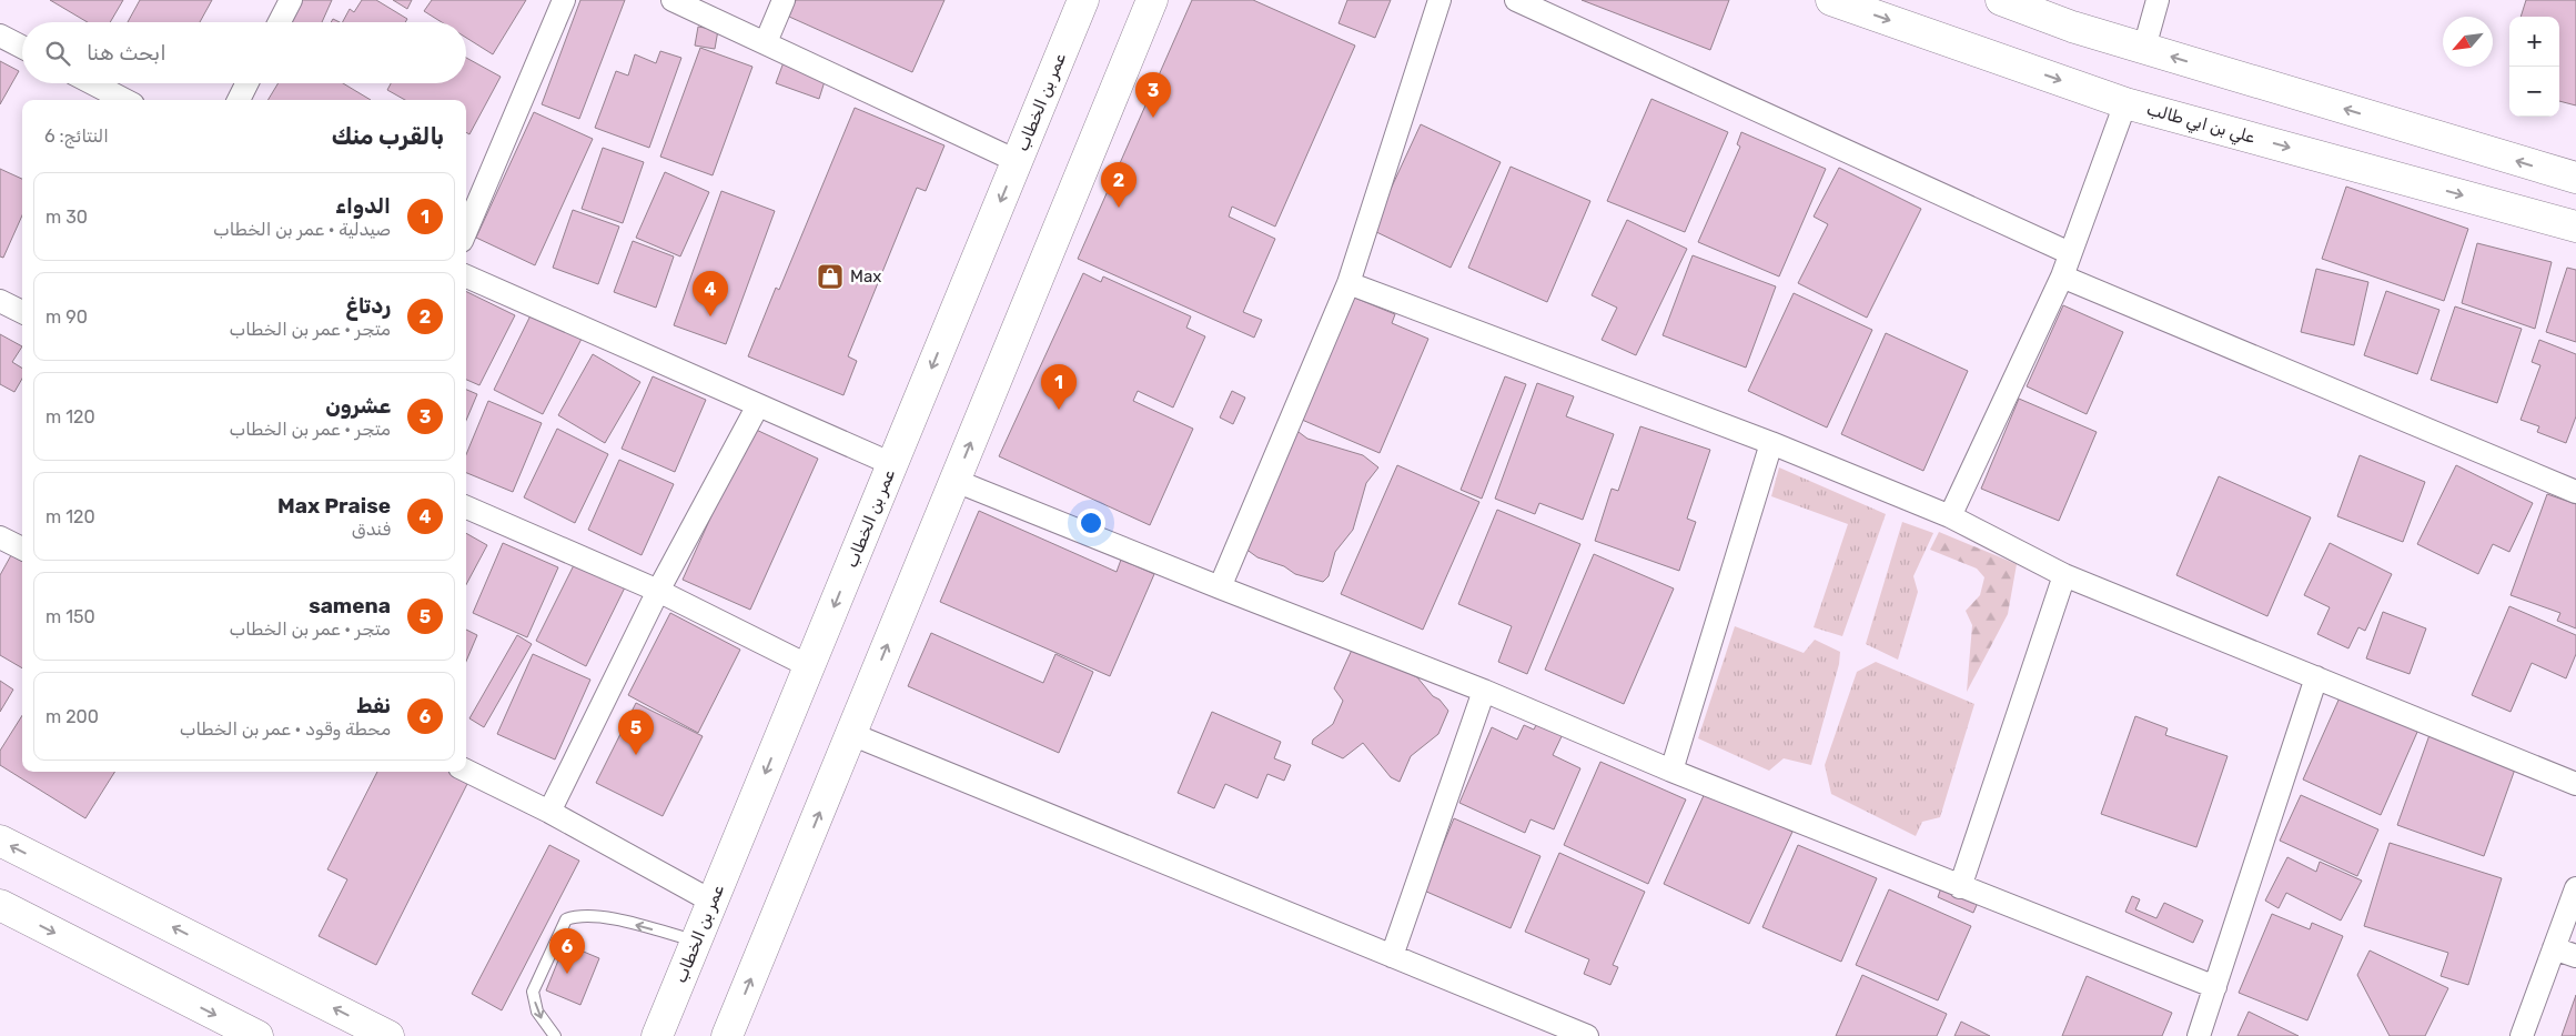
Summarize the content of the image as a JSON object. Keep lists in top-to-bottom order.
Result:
{
  "streets": {
    "street": ["عمر بن الخطاب", "علي بن ابي طالب"]
  },
  "places": {
    "shop": ["Max"]
  },
  "north": "bottom left",
  "page": {
    "map_buttons": ["+", "−"],
    "search": "ابحث هنا",
    "pins": [
      "3",
      "2",
      "4",
      "1",
      "5",
      "6"
    ],
    "heading": ["بالقرب منك", "النتائج: 6"],
    "list": [
      {
        "mark": "1",
        "name": "الدواء",
        "note": "صيدلية · عمر بن الخطاب",
        "value": "30 m"
      },
      {
        "mark": "2",
        "name": "ردتاغ",
        "note": "متجر · عمر بن الخطاب",
        "value": "90 m"
      },
      {
        "mark": "3",
        "name": "عشرون",
        "note": "متجر · عمر بن الخطاب",
        "value": "120 m"
      },
      {
        "mark": "4",
        "name": "Max Praise",
        "note": "فندق",
        "value": "120 m"
      },
      {
        "mark": "5",
        "name": "samena",
        "note": "متجر · عمر بن الخطاب",
        "value": "150 m"
      },
      {
        "mark": "6",
        "name": "نفط",
        "note": "محطة وقود · عمر بن الخطاب",
        "value": "200 m"
      }
    ]
  }
}
